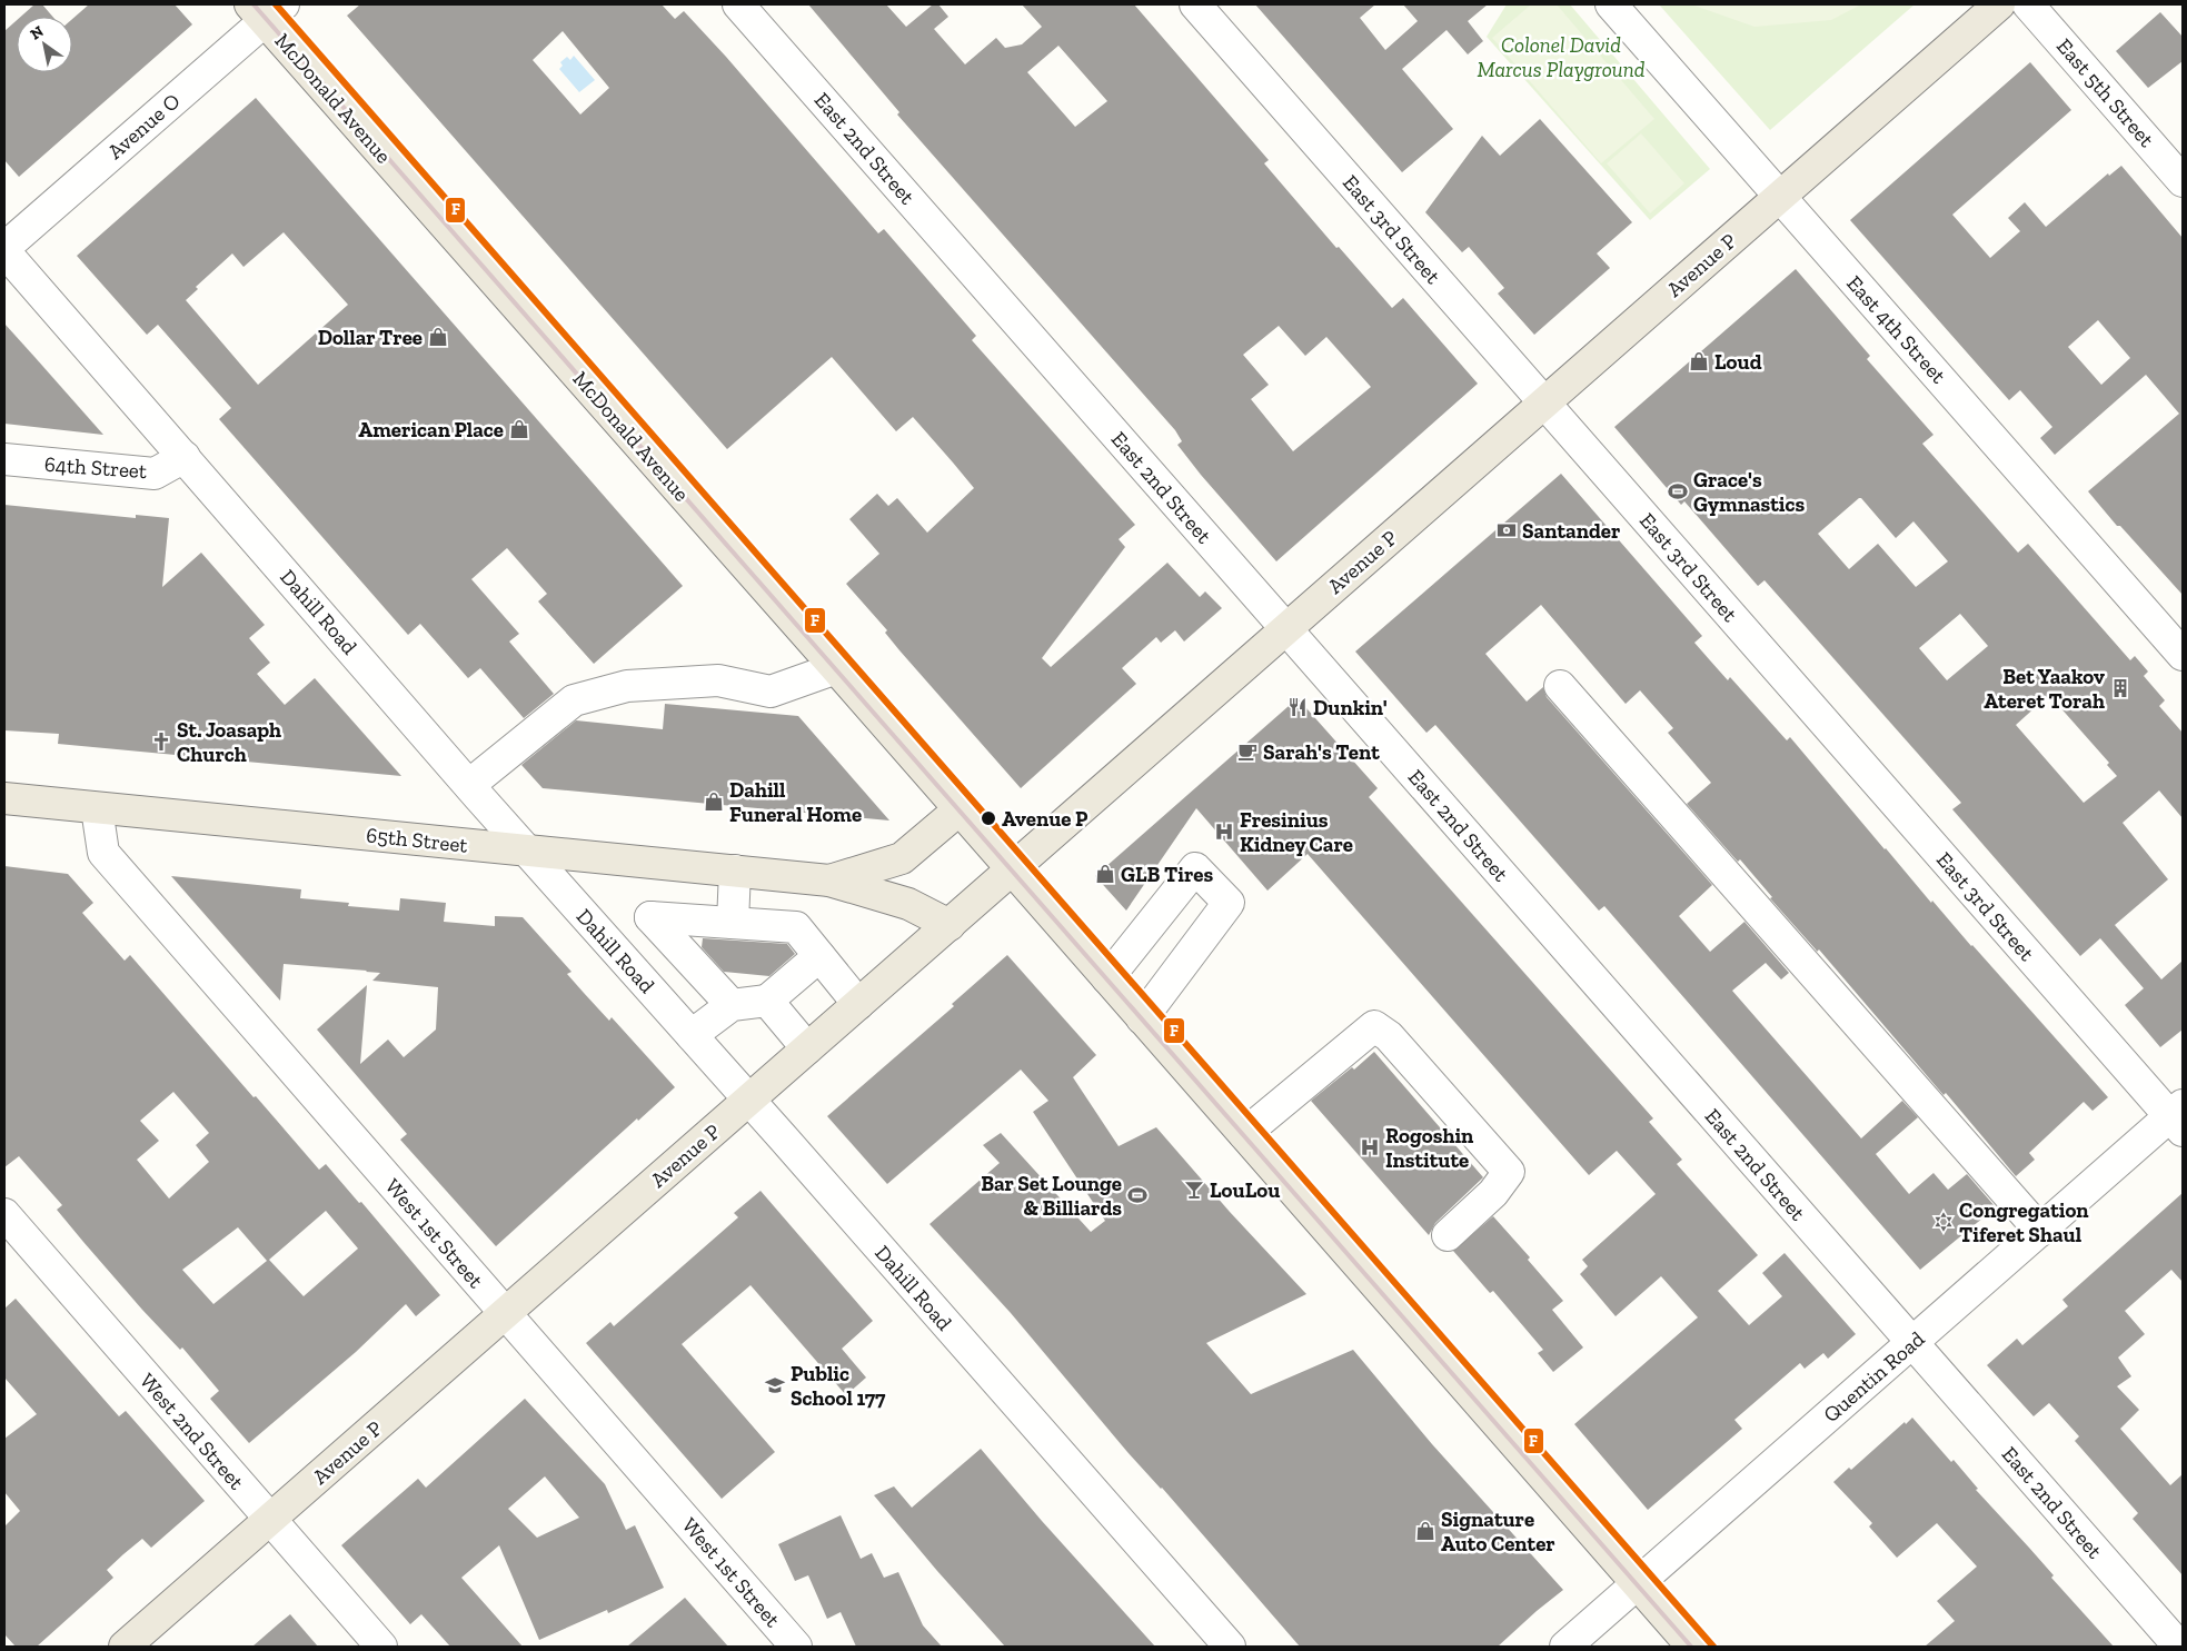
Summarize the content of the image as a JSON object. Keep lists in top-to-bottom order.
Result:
{
  "streets": {
    "main road": ["McDonald Avenue", "Avenue P", "65th Street"],
    "street": [
      "East 5th Street",
      "Avenue O",
      "East 2nd Street",
      "East 3rd Street",
      "East 4th Street",
      "64th Street",
      "Dahill Road",
      "West 1st Street",
      "Quentin Road",
      "West 2nd Street"
    ]
  },
  "crossings": [
    ["McDonald Avenue", "Avenue O"],
    ["McDonald Avenue", "Avenue P"],
    ["McDonald Avenue", "65th Street"],
    ["McDonald Avenue", "Quentin Road"],
    ["Avenue O", "Dahill Road"],
    ["East 2nd Street", "Avenue P"],
    ["East 2nd Street", "Quentin Road"],
    ["East 3rd Street", "Avenue P"],
    ["East 3rd Street", "Quentin Road"],
    ["Avenue P", "East 4th Street"],
    ["Avenue P", "Dahill Road"],
    ["Avenue P", "65th Street"],
    ["Avenue P", "West 1st Street"],
    ["Avenue P", "West 2nd Street"],
    ["64th Street", "Dahill Road"],
    ["Dahill Road", "65th Street"],
    ["65th Street", "West 1st Street"]
  ],
  "parks": ["Colonel David Marcus Playground"],
  "places": {
    "shop": [
      "Dollar Tree",
      "Loud",
      "American Place",
      "Dahill Funeral Home",
      "GLB Tires",
      "Signature Auto Center"
    ],
    "sports": ["Grace's Gymnastics", "Bar Set Lounge & Billiards"],
    "bank": ["Santander"],
    "building": ["Bet Yaakov Ateret Torah"],
    "restaurant": ["Dunkin'"],
    "church": ["St. Joasaph Church"],
    "cafe": ["Sarah's Tent"],
    "other": ["Avenue P"],
    "hospital": ["Fresinius Kidney Care", "Rogoshin Institute"],
    "bar": ["LouLou"],
    "synagogue": ["Congregation Tiferet Shaul"],
    "school or university": ["Public School 177"]
  },
  "lines": ["transit line F"],
  "north": "top left"
}
